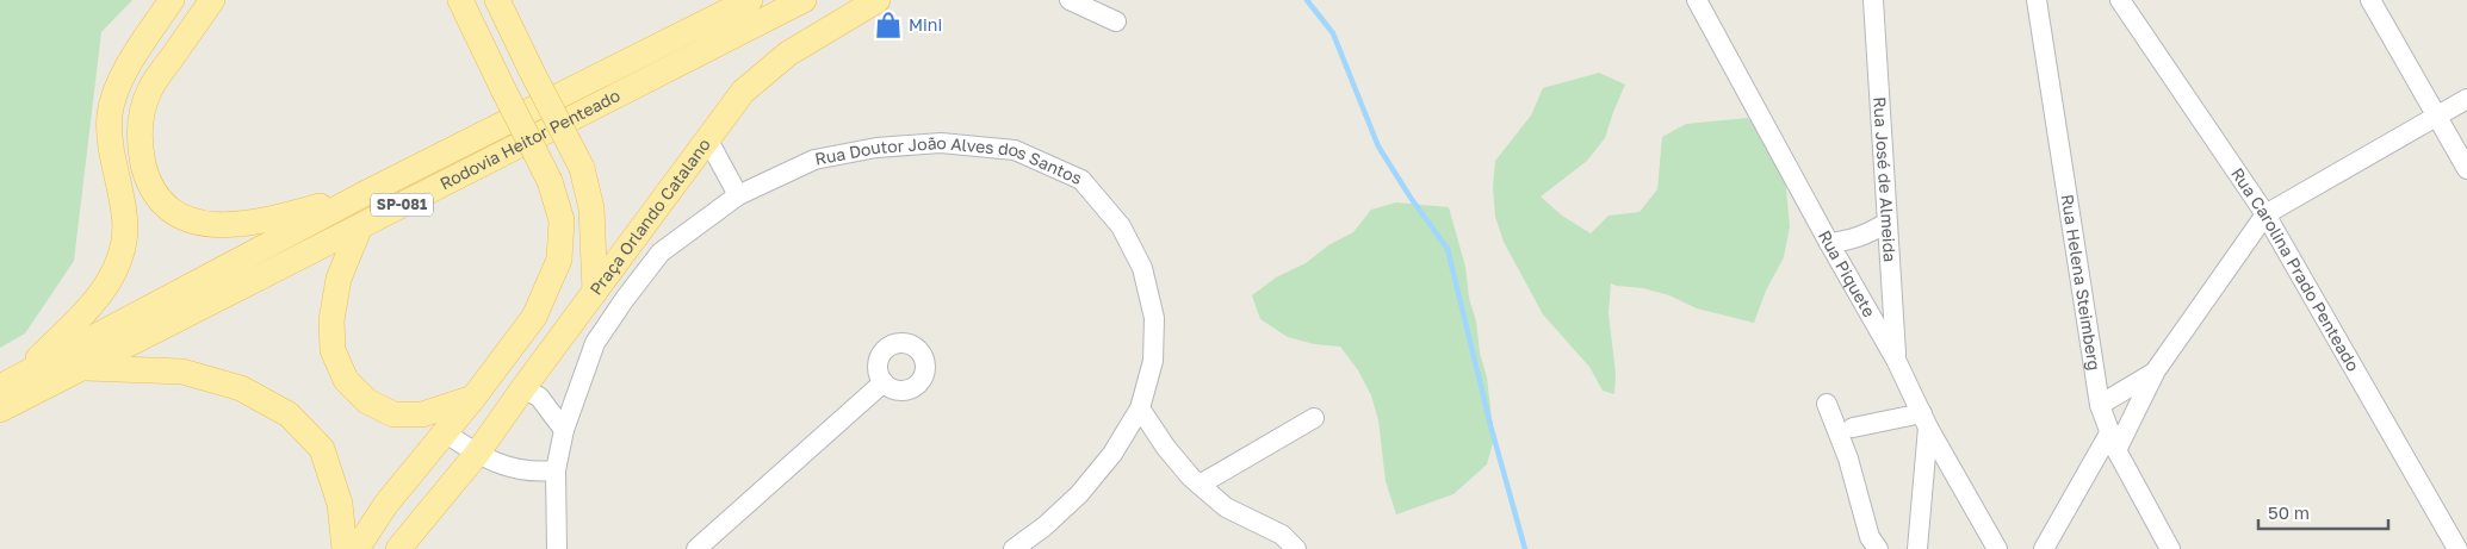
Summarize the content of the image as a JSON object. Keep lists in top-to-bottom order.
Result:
{
  "streets": {
    "main road": ["Rodovia Heitor Penteado", "SP-081", "Praça Orlando Catalano"],
    "street": [
      "Rua Doutor João Alves dos Santos",
      "Rua José de Almeida",
      "Rua Carolina Prado Penteado",
      "Rua Piquete",
      "Rua Helena Steimberg"
    ]
  },
  "crossings": [
    ["Rua Doutor João Alves dos Santos", "Praça Orlando Catalano"],
    ["Rua José de Almeida", "Rua Piquete"]
  ],
  "places": {
    "shop": ["Mini"]
  },
  "scale_bar": "50 m"
}
